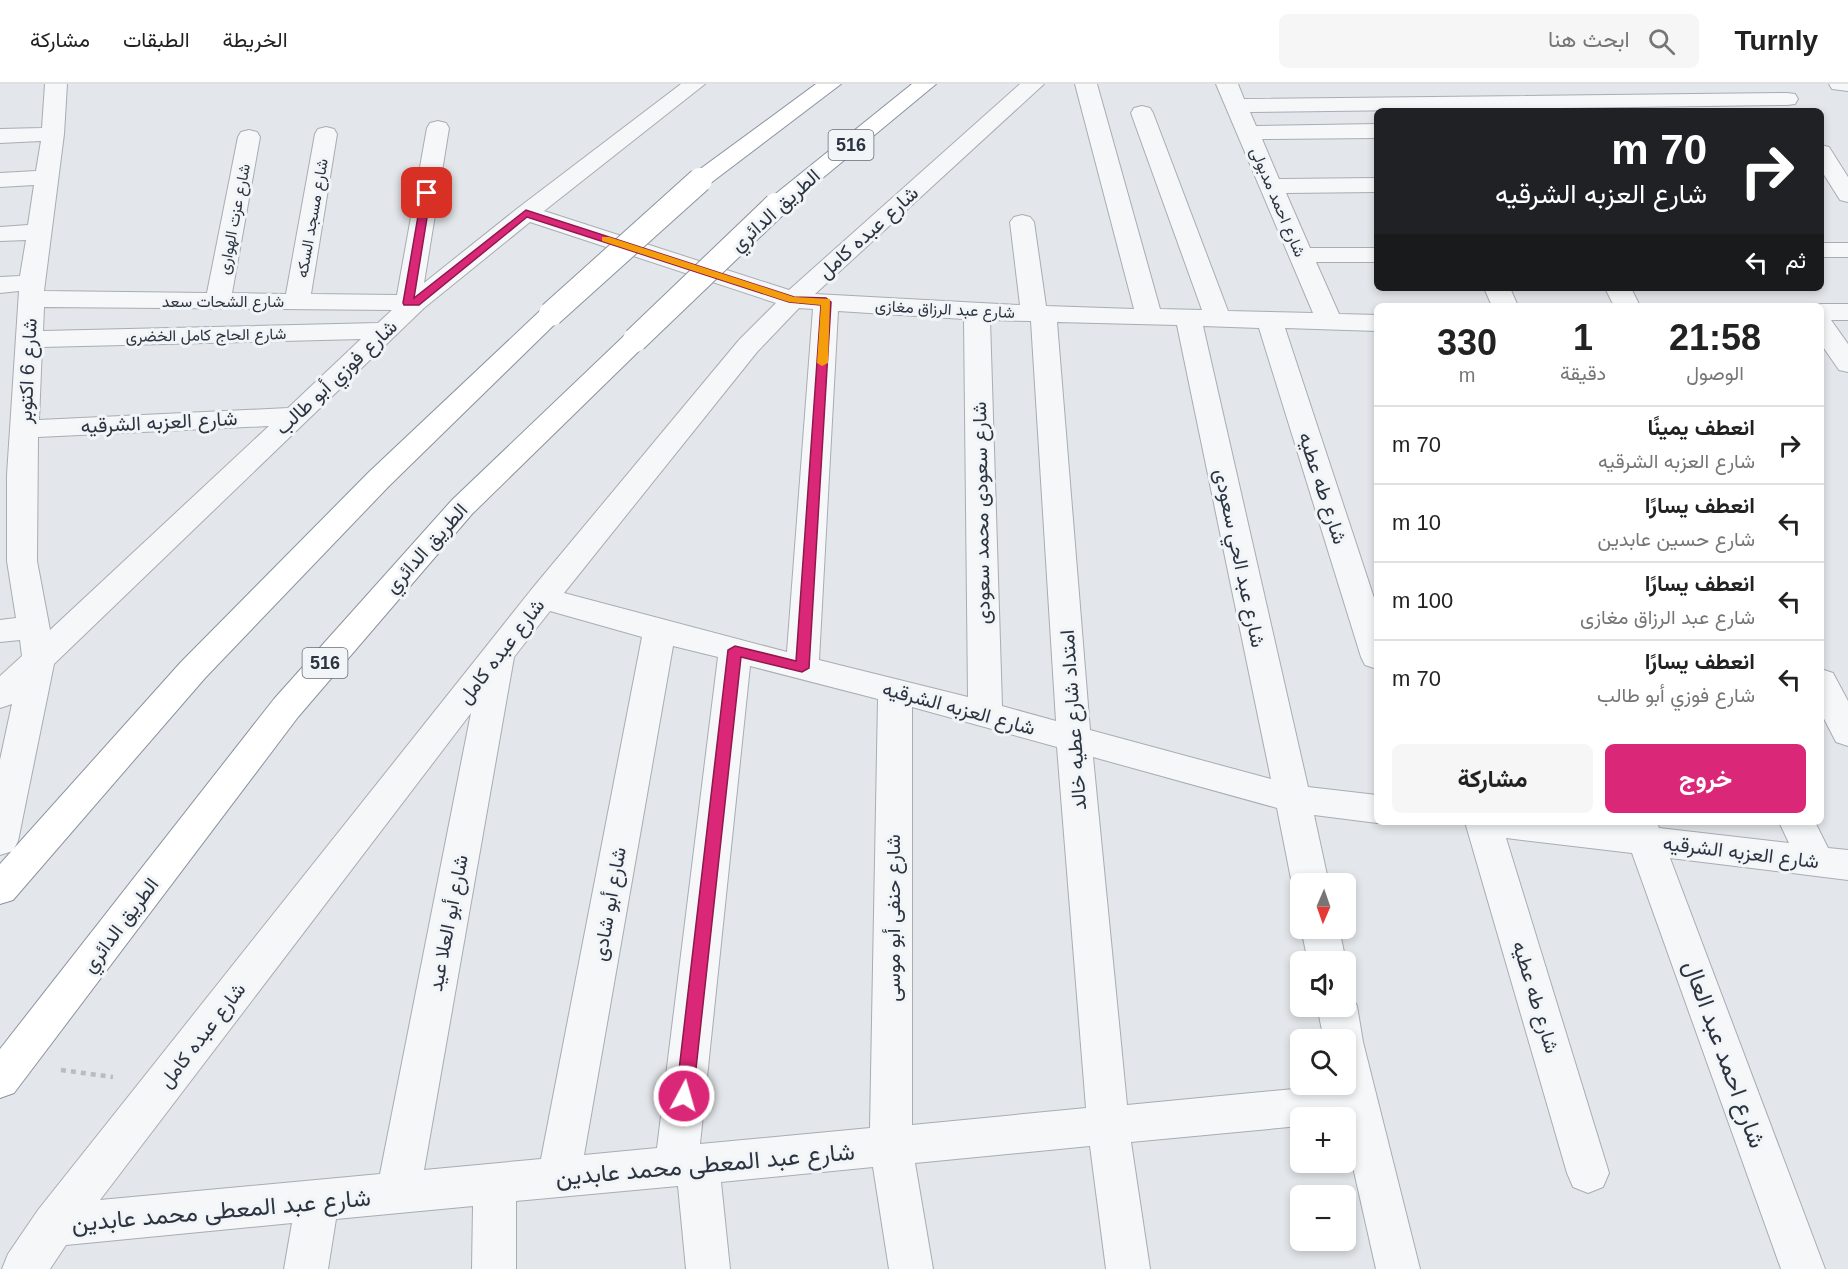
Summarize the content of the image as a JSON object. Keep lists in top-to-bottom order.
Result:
{
  "streets": {
    "highway": ["516", "الطريق الدائري"],
    "street": [
      "شارع احمد مدبولى",
      "شارع مسجد السكه",
      "شارع عزت الهوارى",
      "شارع عبده كامل",
      "شارع الشحات سعد",
      "شارع عبد الرزاق مغازى",
      "شارع الحاج كامل الخضرى",
      "شارع 6 اكتوبر",
      "شارع فوزي أبو طالب",
      "شارع العزبه الشرقيه",
      "شارع طه عطيه",
      "شارع سعودى محمد سعودى",
      "شارع عبد الحي سعودى",
      "امتداد شارع عطيه خالد",
      "شارع أبو شادى",
      "شارع حنفى أبو موسى",
      "شارع أبو العلا عيد",
      "شارع احمد عبد العال",
      "شارع عبد المعطى محمد عابدين"
    ]
  },
  "crossings": [
    ["شارع احمد مدبولى", "شارع عبد الرزاق مغازى"],
    ["شارع مسجد السكه", "شارع الشحات سعد"],
    ["شارع عزت الهوارى", "شارع الشحات سعد"],
    ["شارع عبده كامل", "شارع عبد الرزاق مغازى"],
    ["شارع عبده كامل", "شارع العزبه الشرقيه"],
    ["شارع عبده كامل", "شارع أبو العلا عيد"],
    ["شارع عبده كامل", "شارع عبد المعطى محمد عابدين"],
    ["شارع الشحات سعد", "شارع 6 اكتوبر"],
    ["شارع الشحات سعد", "شارع فوزي أبو طالب"],
    ["شارع عبد الرزاق مغازى", "شارع فوزي أبو طالب"],
    ["شارع عبد الرزاق مغازى", "شارع طه عطيه"],
    ["شارع عبد الرزاق مغازى", "شارع سعودى محمد سعودى"],
    ["شارع عبد الرزاق مغازى", "شارع عبد الحي سعودى"],
    ["شارع عبد الرزاق مغازى", "امتداد شارع عطيه خالد"],
    ["شارع الحاج كامل الخضرى", "شارع 6 اكتوبر"],
    ["شارع الحاج كامل الخضرى", "شارع فوزي أبو طالب"],
    ["شارع 6 اكتوبر", "شارع فوزي أبو طالب"],
    ["شارع 6 اكتوبر", "شارع العزبه الشرقيه"],
    ["شارع فوزي أبو طالب", "شارع العزبه الشرقيه"],
    ["شارع العزبه الشرقيه", "شارع سعودى محمد سعودى"],
    ["شارع العزبه الشرقيه", "شارع عبد الحي سعودى"],
    ["شارع العزبه الشرقيه", "امتداد شارع عطيه خالد"],
    ["شارع العزبه الشرقيه", "شارع أبو شادى"],
    ["شارع العزبه الشرقيه", "شارع حنفى أبو موسى"],
    ["شارع العزبه الشرقيه", "شارع احمد عبد العال"],
    ["امتداد شارع عطيه خالد", "شارع عبد المعطى محمد عابدين"],
    ["شارع أبو شادى", "شارع عبد المعطى محمد عابدين"],
    ["شارع حنفى أبو موسى", "شارع عبد المعطى محمد عابدين"],
    ["شارع أبو العلا عيد", "شارع عبد المعطى محمد عابدين"]
  ],
  "north": "bottom",
  "page": {
    "header": "Turnly",
    "search": "ابحث هنا",
    "nav": ["الخريطة", "الطبقات", "مشاركة"],
    "turn": ["70 m", "شارع العزبه الشرقيه"],
    "then": "ثم",
    "eta": [
      "21:58",
      "الوصول",
      "1",
      "دقيقة",
      "330",
      "m"
    ],
    "list": [
      {
        "name": "انعطف يمينًا",
        "note": "شارع العزبه الشرقيه",
        "value": "70 m"
      },
      {
        "name": "انعطف يسارًا",
        "note": "شارع حسين عابدين",
        "value": "10 m"
      },
      {
        "name": "انعطف يسارًا",
        "note": "شارع عبد الرزاق مغازى",
        "value": "100 m"
      },
      {
        "name": "انعطف يسارًا",
        "note": "شارع فوزي أبو طالب",
        "value": "70 m"
      }
    ],
    "buttons": ["خروج", "مشاركة"],
    "map_buttons": ["+", "−"]
  }
}
